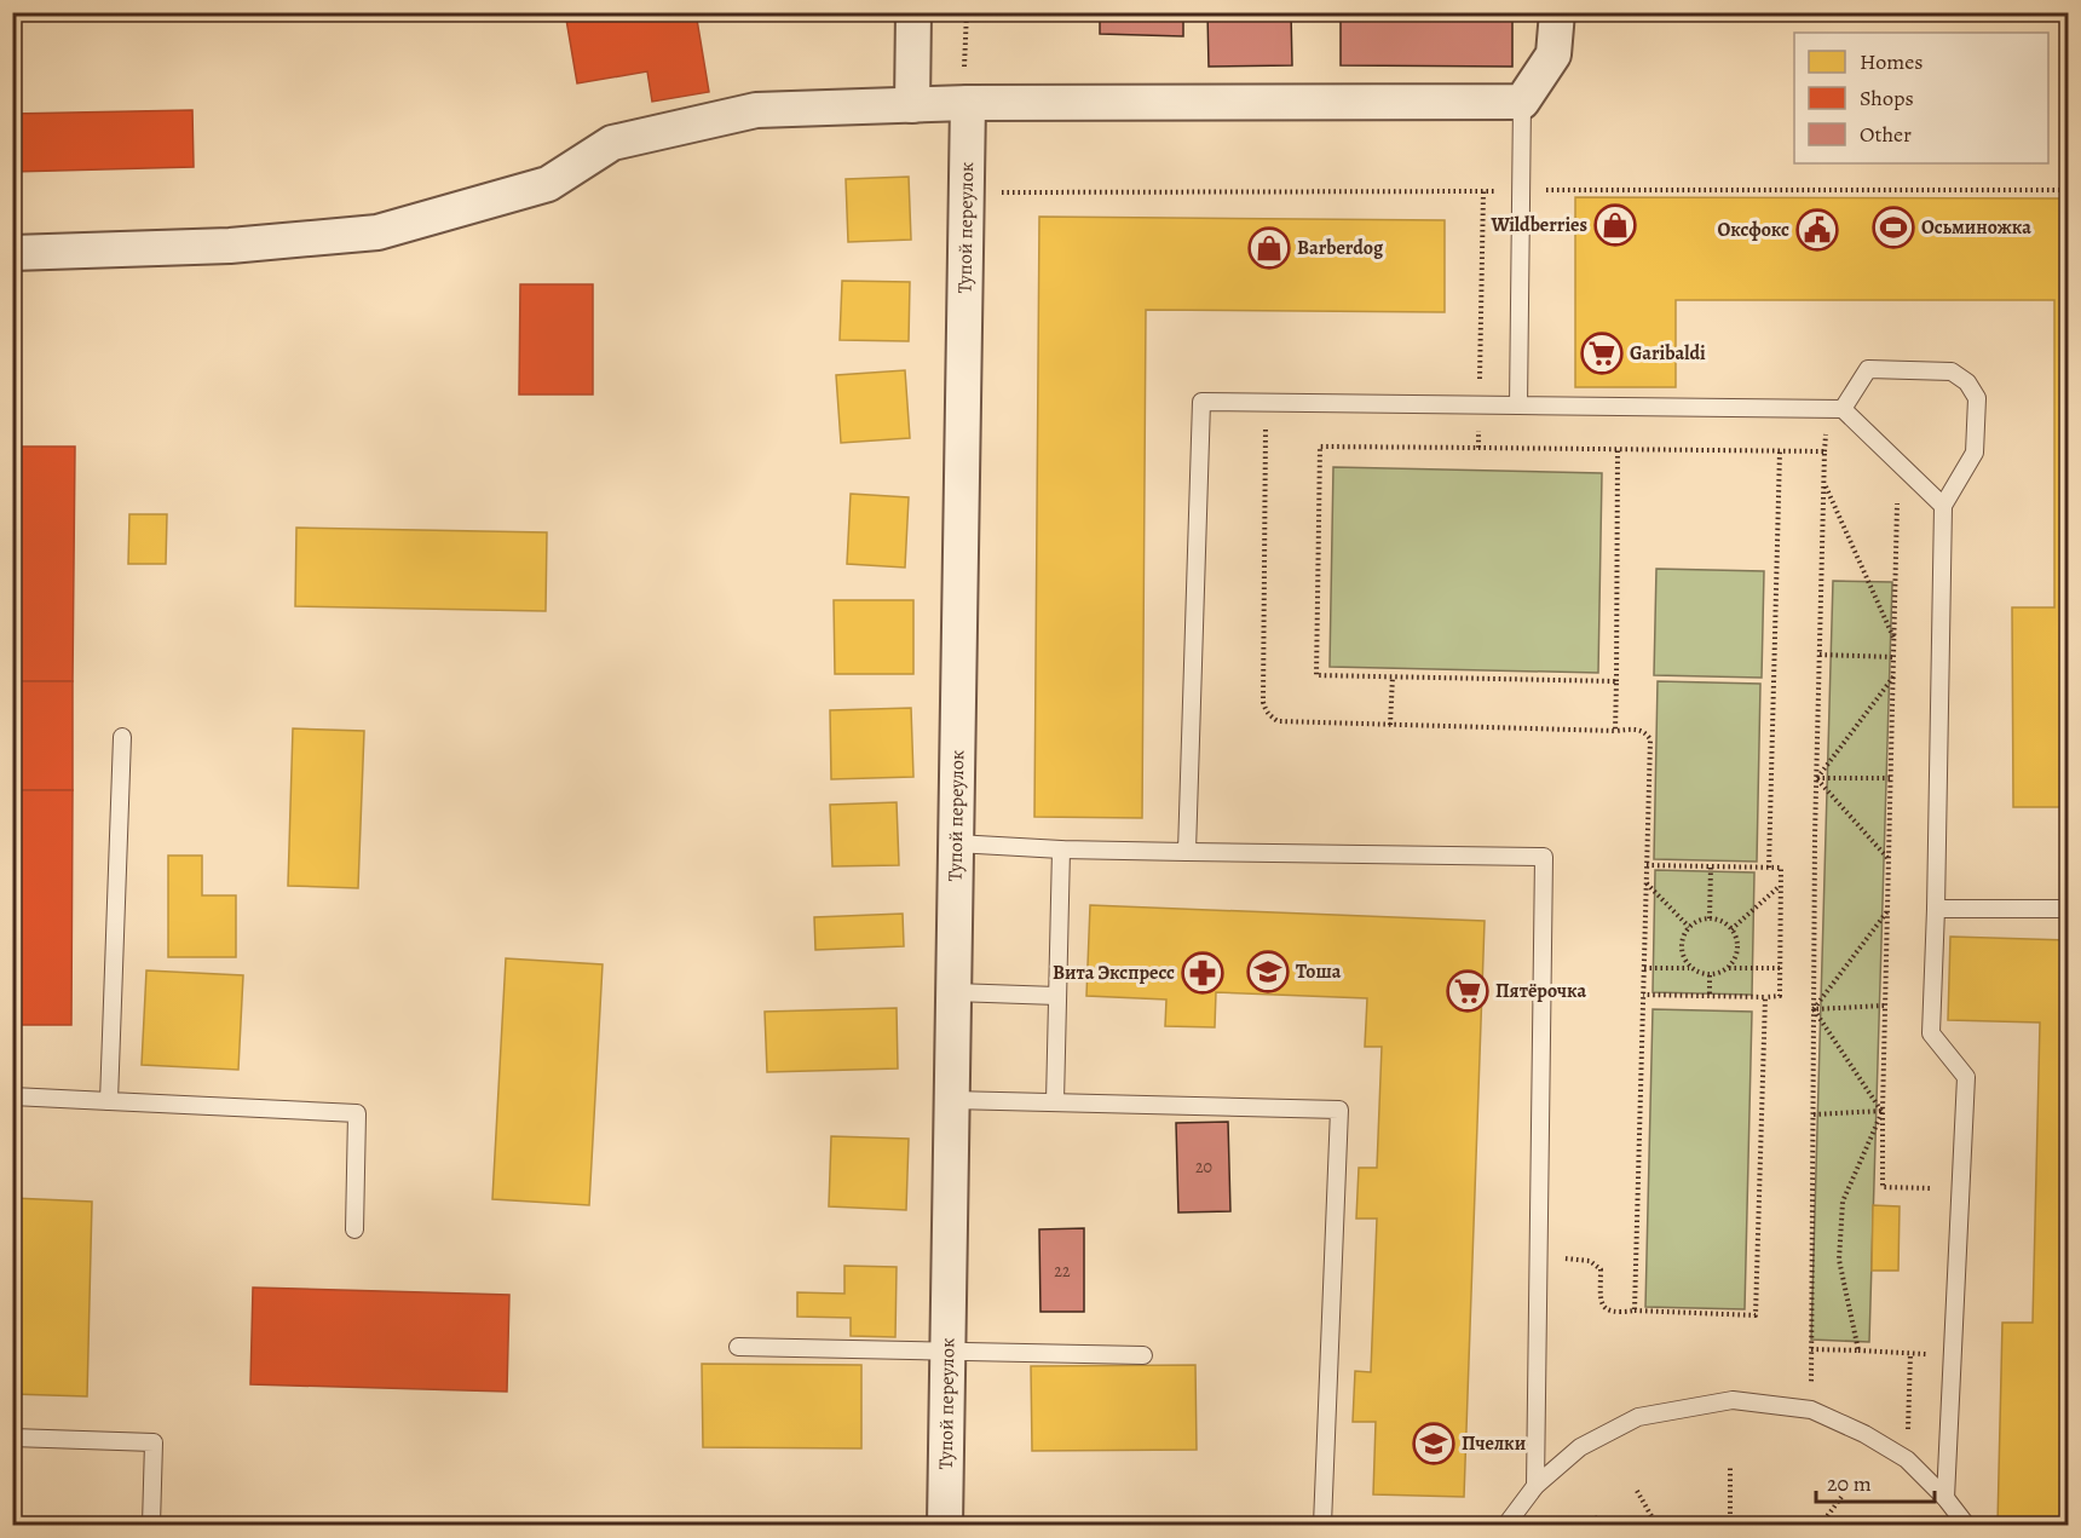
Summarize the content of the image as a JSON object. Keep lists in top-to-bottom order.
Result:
{
  "streets": {
    "street": ["Тупой переулок"]
  },
  "places": {
    "shop": ["Wildberries", "Barberdog"],
    "sports": ["Осьминожка"],
    "public building": ["Оксфокс"],
    "supermarket": ["Garibaldi", "Пятёрочка"],
    "school or university": ["Тоша", "Пчелки"],
    "pharmacy": ["Вита Экспресс"]
  },
  "house_numbers": ["20", "22"],
  "legend": ["Homes", "Shops", "Other"],
  "scale_bar": "20 m"
}
